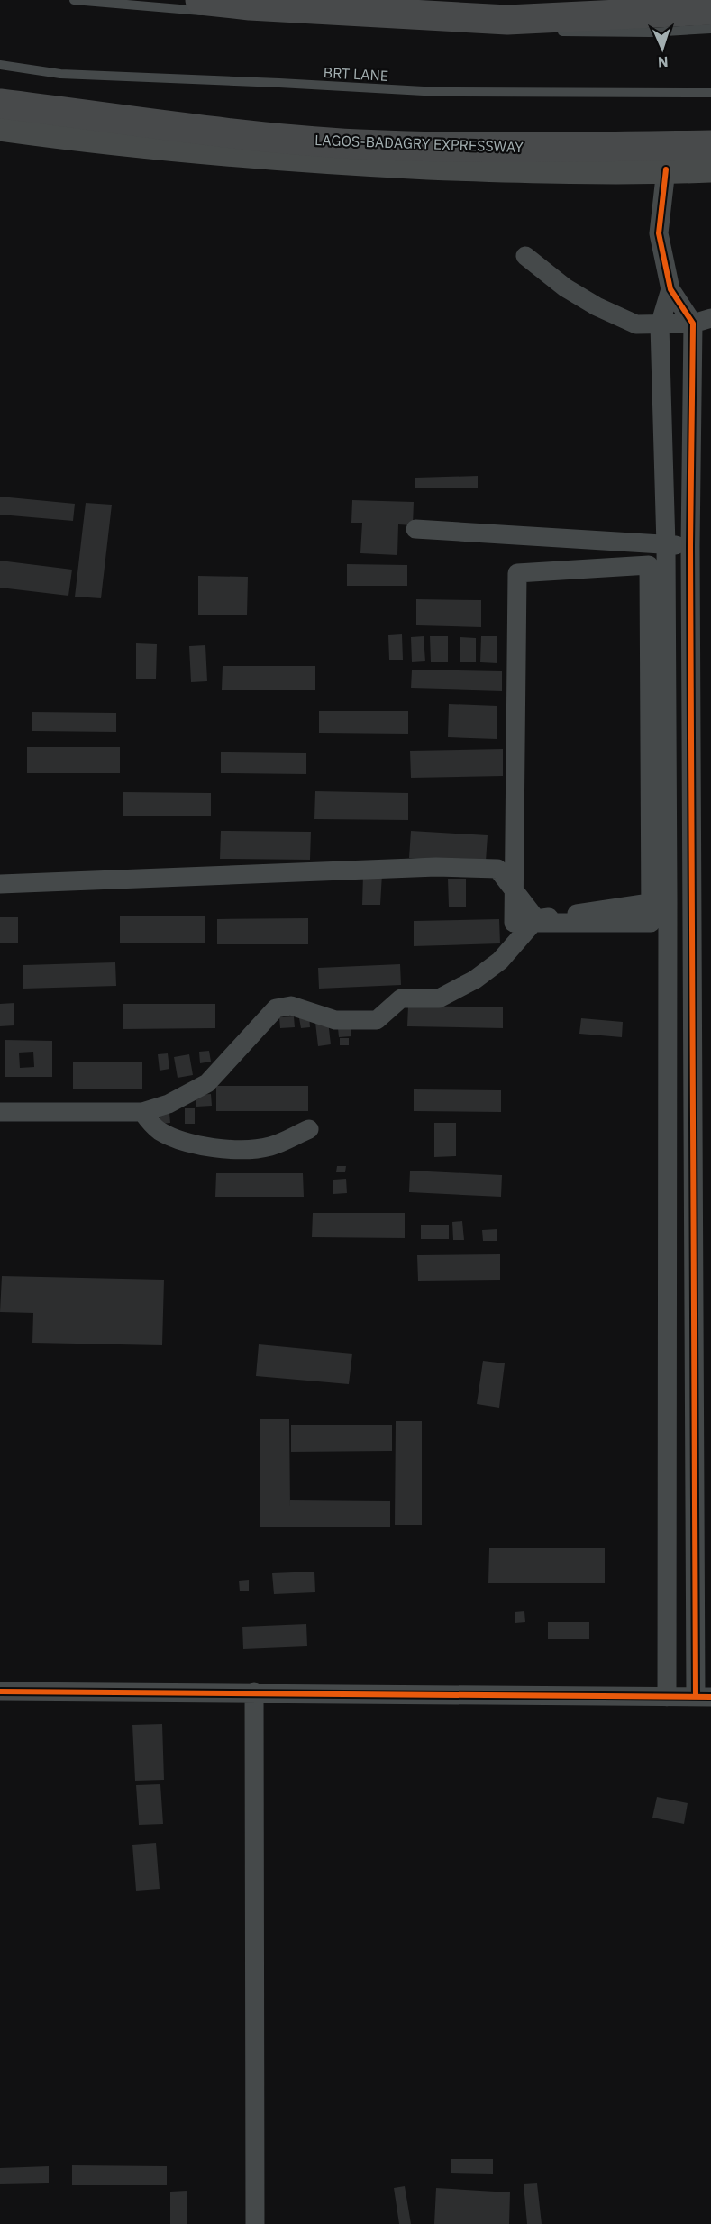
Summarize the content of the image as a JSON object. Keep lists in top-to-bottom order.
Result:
{
  "streets": {
    "highway": ["LAGOS-BADAGRY EXPRESSWAY"],
    "lane": ["BRT LANE"]
  },
  "north": "bottom"
}
